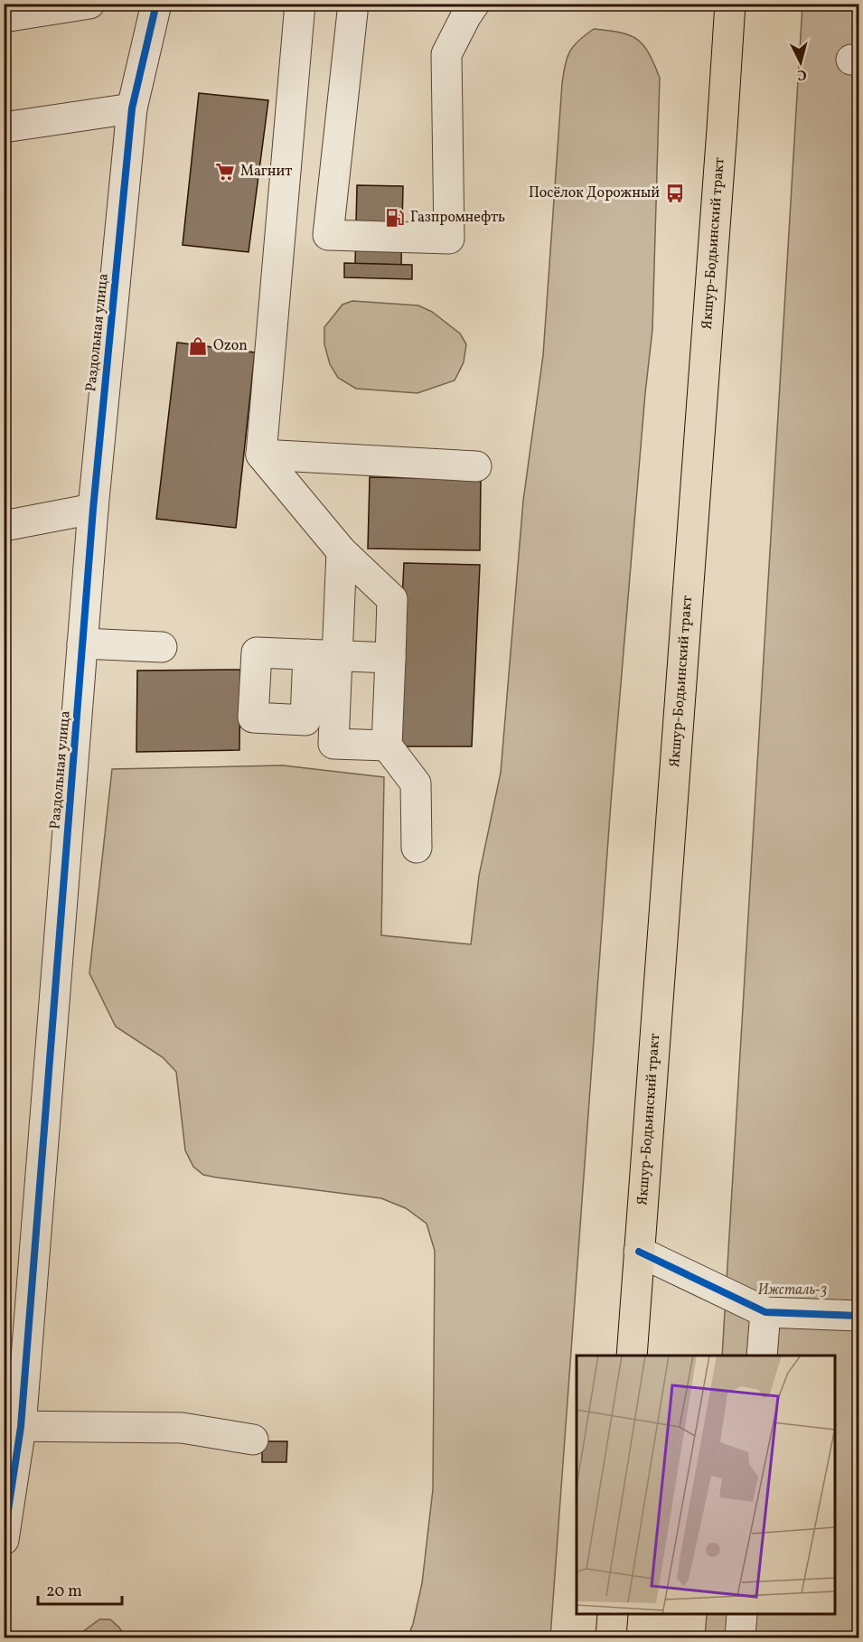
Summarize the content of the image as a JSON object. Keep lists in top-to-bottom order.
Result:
{
  "streets": {
    "main road": ["Якшур-Бодьинский тракт"],
    "street": ["Раздольная улица"]
  },
  "parks": ["Ижсталь-3"],
  "places": {
    "supermarket": ["Магнит"],
    "bus stop": ["Посёлок Дорожный"],
    "fuel station": ["Газпромнефть"],
    "shop": ["Ozon"]
  },
  "scale_bar": "20 m",
  "north": "bottom"
}
